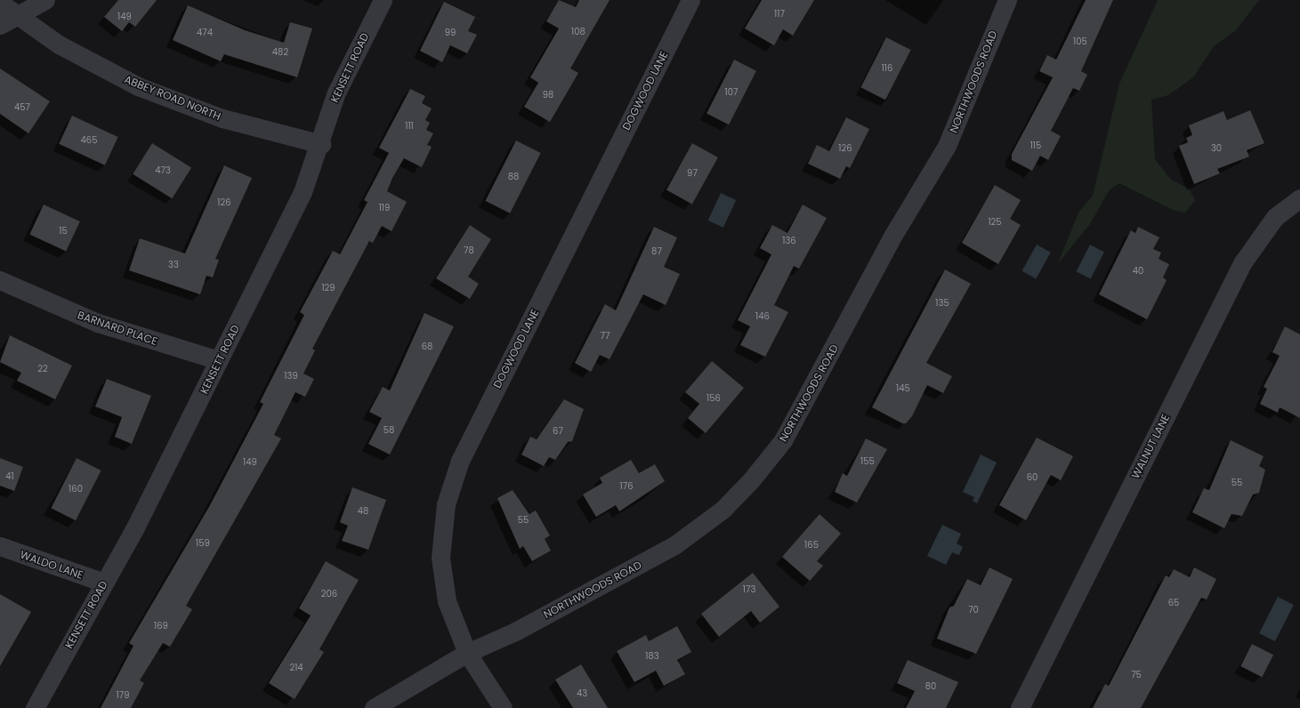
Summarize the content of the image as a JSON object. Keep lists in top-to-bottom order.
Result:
{
  "streets": {
    "street": [
      "KENSETT ROAD",
      "NORTHWOODS ROAD",
      "DOGWOOD LANE",
      "ABBEY ROAD NORTH",
      "BARNARD PLACE",
      "WALNUT LANE",
      "WALDO LANE"
    ]
  },
  "crossings": [
    ["KENSETT ROAD", "ABBEY ROAD NORTH"],
    ["KENSETT ROAD", "BARNARD PLACE"],
    ["KENSETT ROAD", "WALDO LANE"],
    ["NORTHWOODS ROAD", "DOGWOOD LANE"]
  ],
  "house_numbers": [
    "117",
    "149",
    "108",
    "474",
    "99",
    "105",
    "482",
    "116",
    "107",
    "98",
    "457",
    "111",
    "465",
    "115",
    "126",
    "30",
    "473",
    "97",
    "88",
    "126",
    "119",
    "125",
    "15",
    "136",
    "78",
    "87",
    "33",
    "40",
    "129",
    "135",
    "146",
    "77",
    "68",
    "22",
    "139",
    "145",
    "156",
    "58",
    "67",
    "155",
    "149",
    "41",
    "60",
    "55",
    "176",
    "160",
    "48",
    "55",
    "159",
    "165",
    "173",
    "206",
    "65",
    "70",
    "169",
    "183",
    "214",
    "75",
    "80",
    "43",
    "179"
  ]
}
